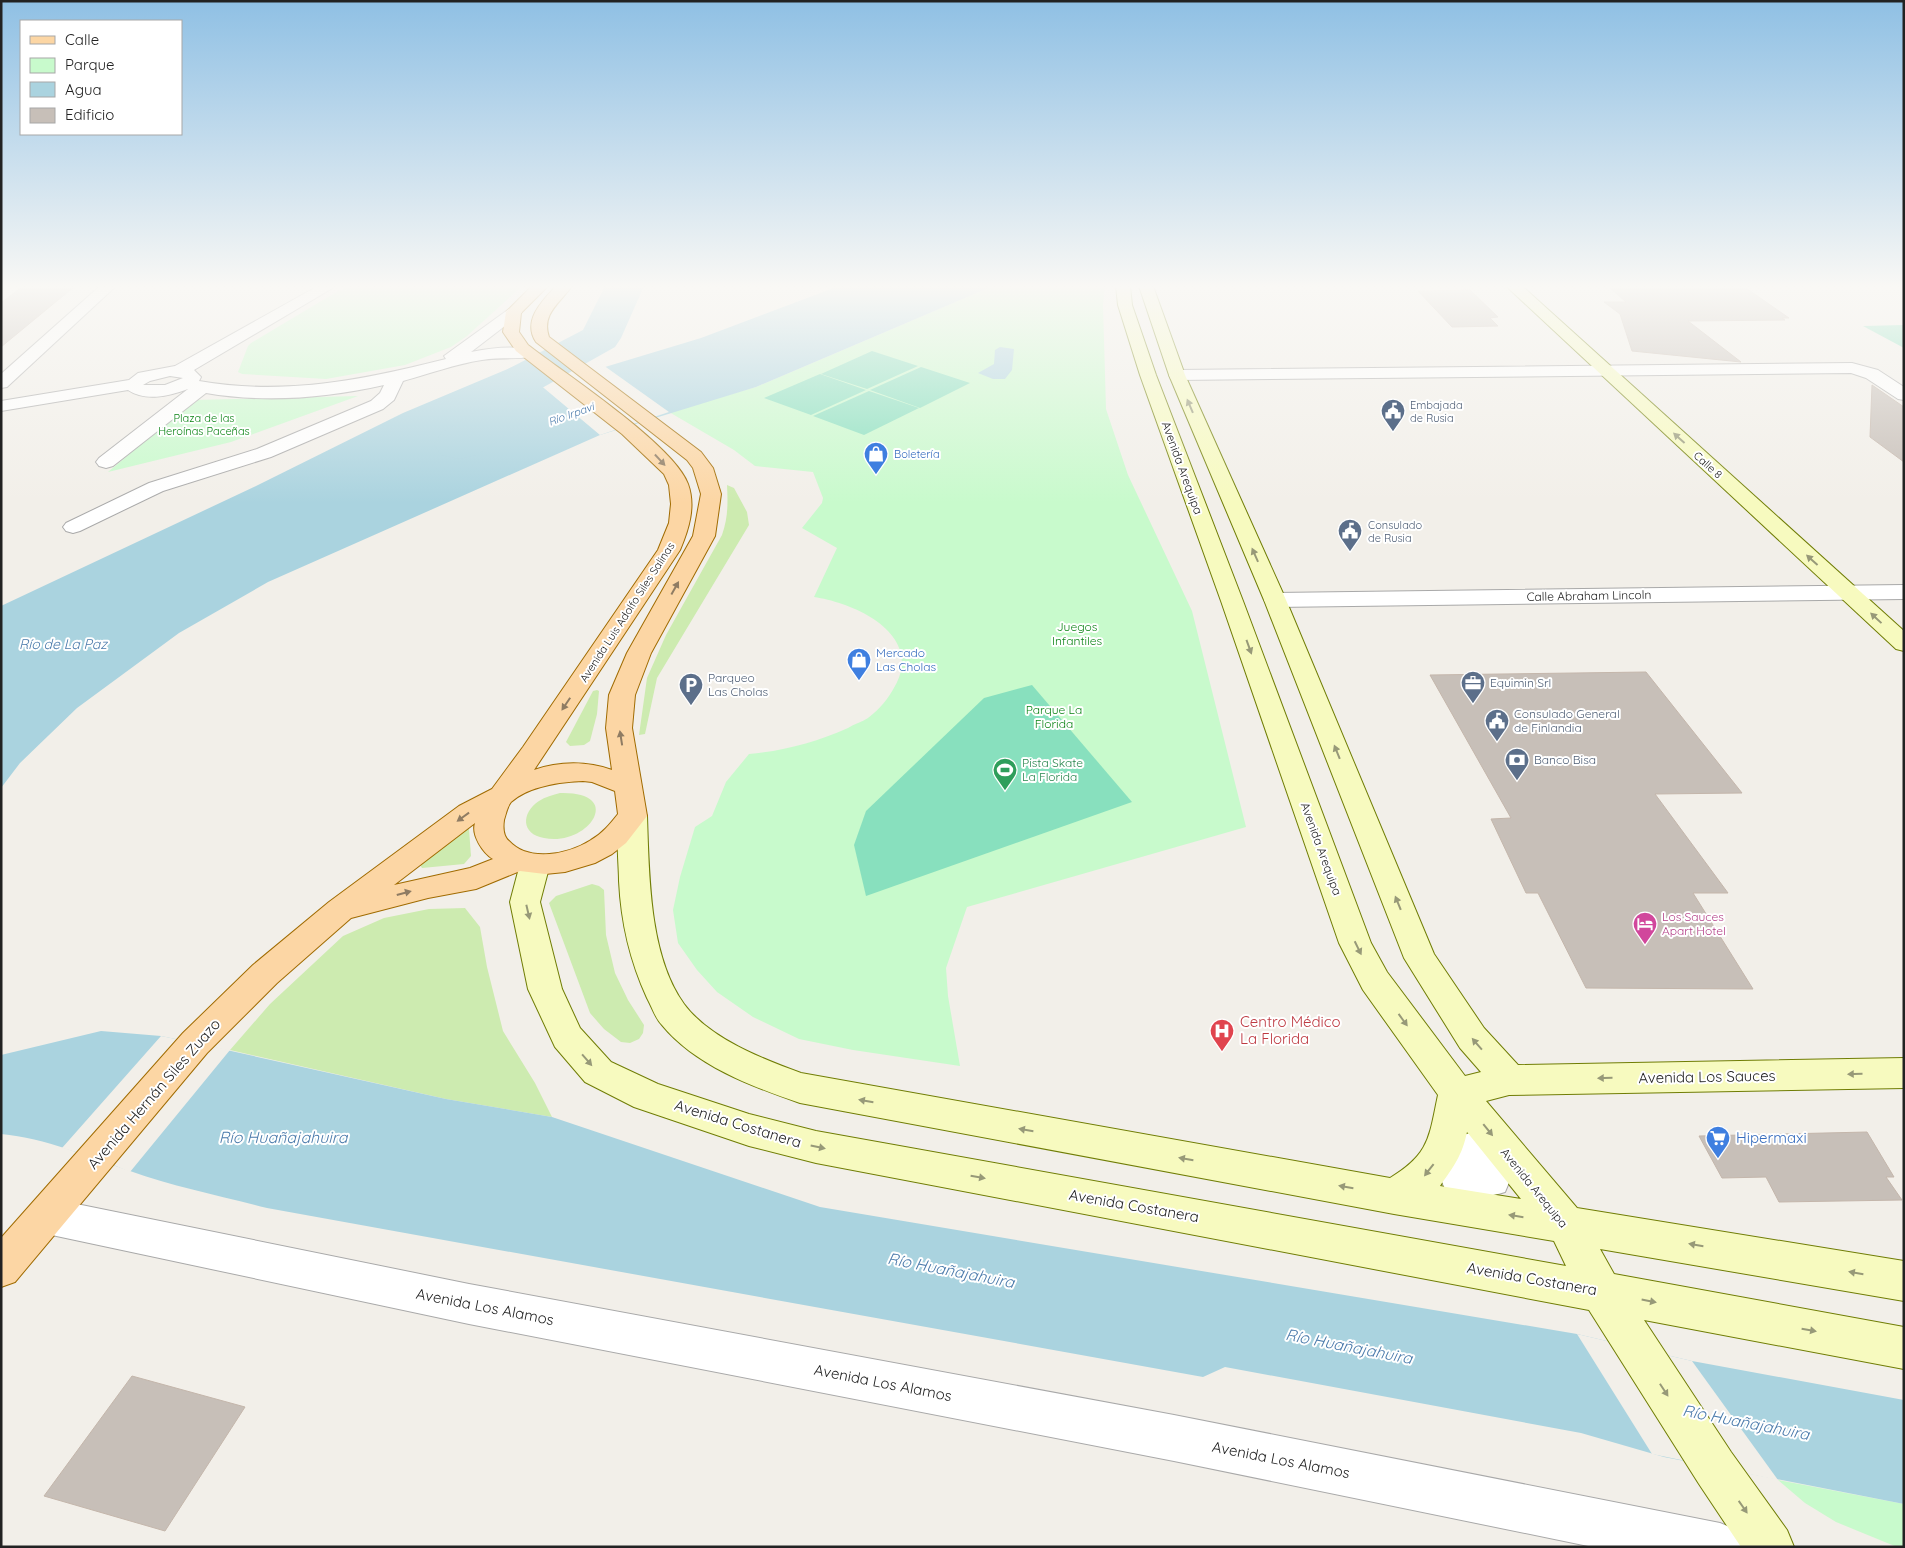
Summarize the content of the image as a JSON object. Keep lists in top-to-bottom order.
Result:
{
  "streets": {
    "main road": [
      "Calle 8",
      "Avenida Arequipa",
      "Avenida Luis Adolfo Siles Salinas",
      "Avenida Los Sauces",
      "Avenida Hernán Siles Zuazo",
      "Avenida Costanera"
    ],
    "street": ["Calle Abraham Lincoln", "Avenida Los Alamos"]
  },
  "crossings": [
    ["Calle 8", "Calle Abraham Lincoln"],
    ["Avenida Arequipa", "Avenida Los Sauces"],
    ["Avenida Arequipa", "Avenida Costanera"],
    ["Avenida Luis Adolfo Siles Salinas", "Avenida Hernán Siles Zuazo"],
    ["Avenida Luis Adolfo Siles Salinas", "Avenida Costanera"],
    ["Avenida Hernán Siles Zuazo", "Avenida Costanera"],
    ["Avenida Hernán Siles Zuazo", "Avenida Los Alamos"]
  ],
  "one_way": ["Calle 8"],
  "water": ["Río Irpavi", "Río de La Paz", "Río Huañajahuira"],
  "parks": ["Plaza de las Heroínas Paceñas", "Juegos Infantiles", "Parque La Florida"],
  "places": {
    "public building": ["Embajada de Rusia", "Consulado de Rusia", "Consulado General de Finlandia"],
    "shop": ["Boletería", "Mercado Las Cholas"],
    "office": ["Equimin Srl"],
    "parking": ["Parqueo Las Cholas"],
    "bank": ["Banco Bisa"],
    "sports": ["Pista Skate La Florida"],
    "hotel": ["Los Sauces Apart Hotel"],
    "hospital": ["Centro Médico La Florida"],
    "supermarket": ["Hipermaxi"]
  },
  "legend": [
    "Calle",
    "Parque",
    "Agua",
    "Edificio"
  ]
}
